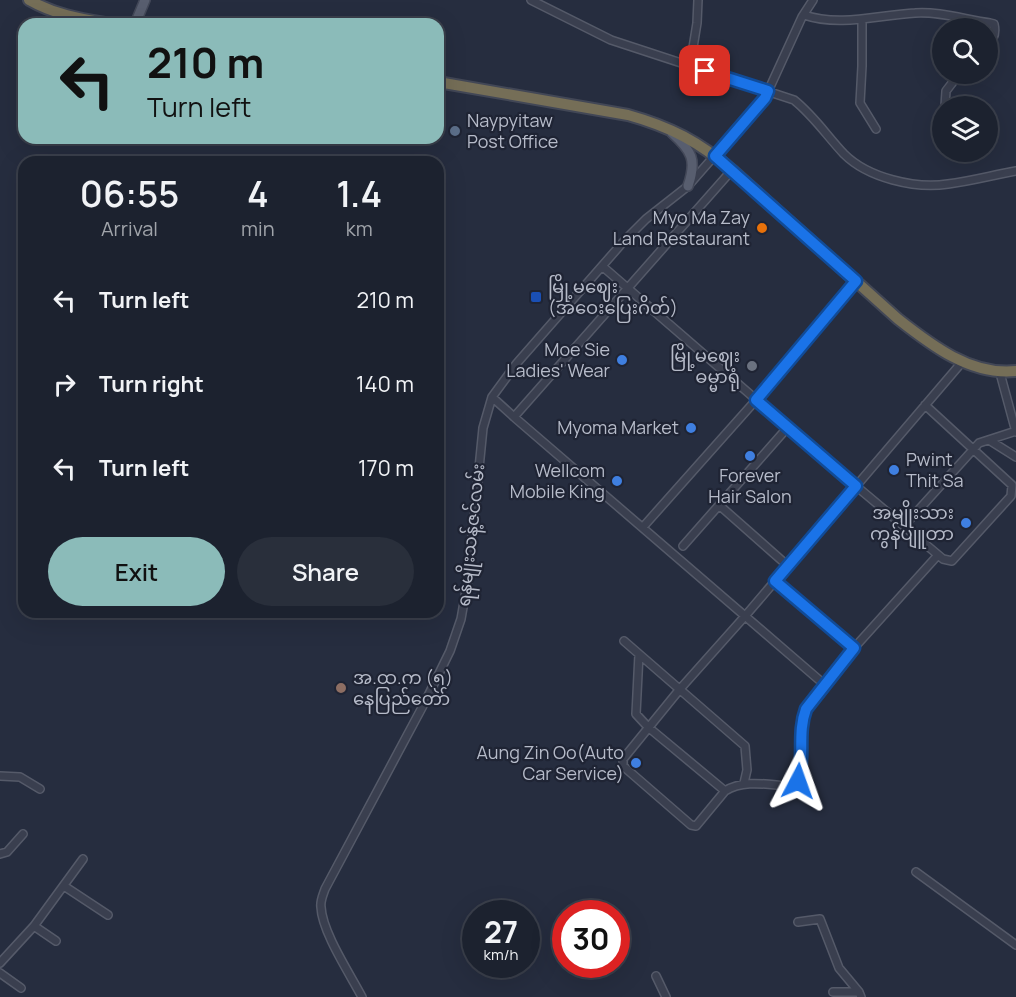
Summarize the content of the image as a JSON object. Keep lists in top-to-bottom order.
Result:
{
  "streets": {
    "street": ["ရန်မျိုးသန့်ဇင်လမ်း"]
  },
  "places": {
    "other": [
      "Naypyitaw Post Office",
      "Myo Ma Zay Land Restaurant",
      "Moe Sie Ladies' Wear",
      "မြို့မဈေး ဓမ္မာရုံ",
      "Myoma Market",
      "Forever Hair Salon",
      "Pwint Thit Sa",
      "Wellcom Mobile King",
      "အမျိုးသား ကွန်ပျူတာ",
      "အ.ထ.က (၅) နေပြည်တော်",
      "Aung Zin Oo(Auto Car Service)"
    ],
    "transit": ["မြို့မဈေး (အဝေးပြေးဂိတ်)"]
  },
  "page": {
    "turn": ["210 m", "Turn left"],
    "eta": [
      "06:55",
      "Arrival",
      "4",
      "min",
      "1.4",
      "km"
    ],
    "list": [
      {
        "name": "Turn left",
        "value": "210 m"
      },
      {
        "name": "Turn right",
        "value": "140 m"
      },
      {
        "name": "Turn left",
        "value": "170 m"
      }
    ],
    "buttons": ["Exit", "Share"],
    "speed": "27 km/h",
    "limit": "30"
  }
}
